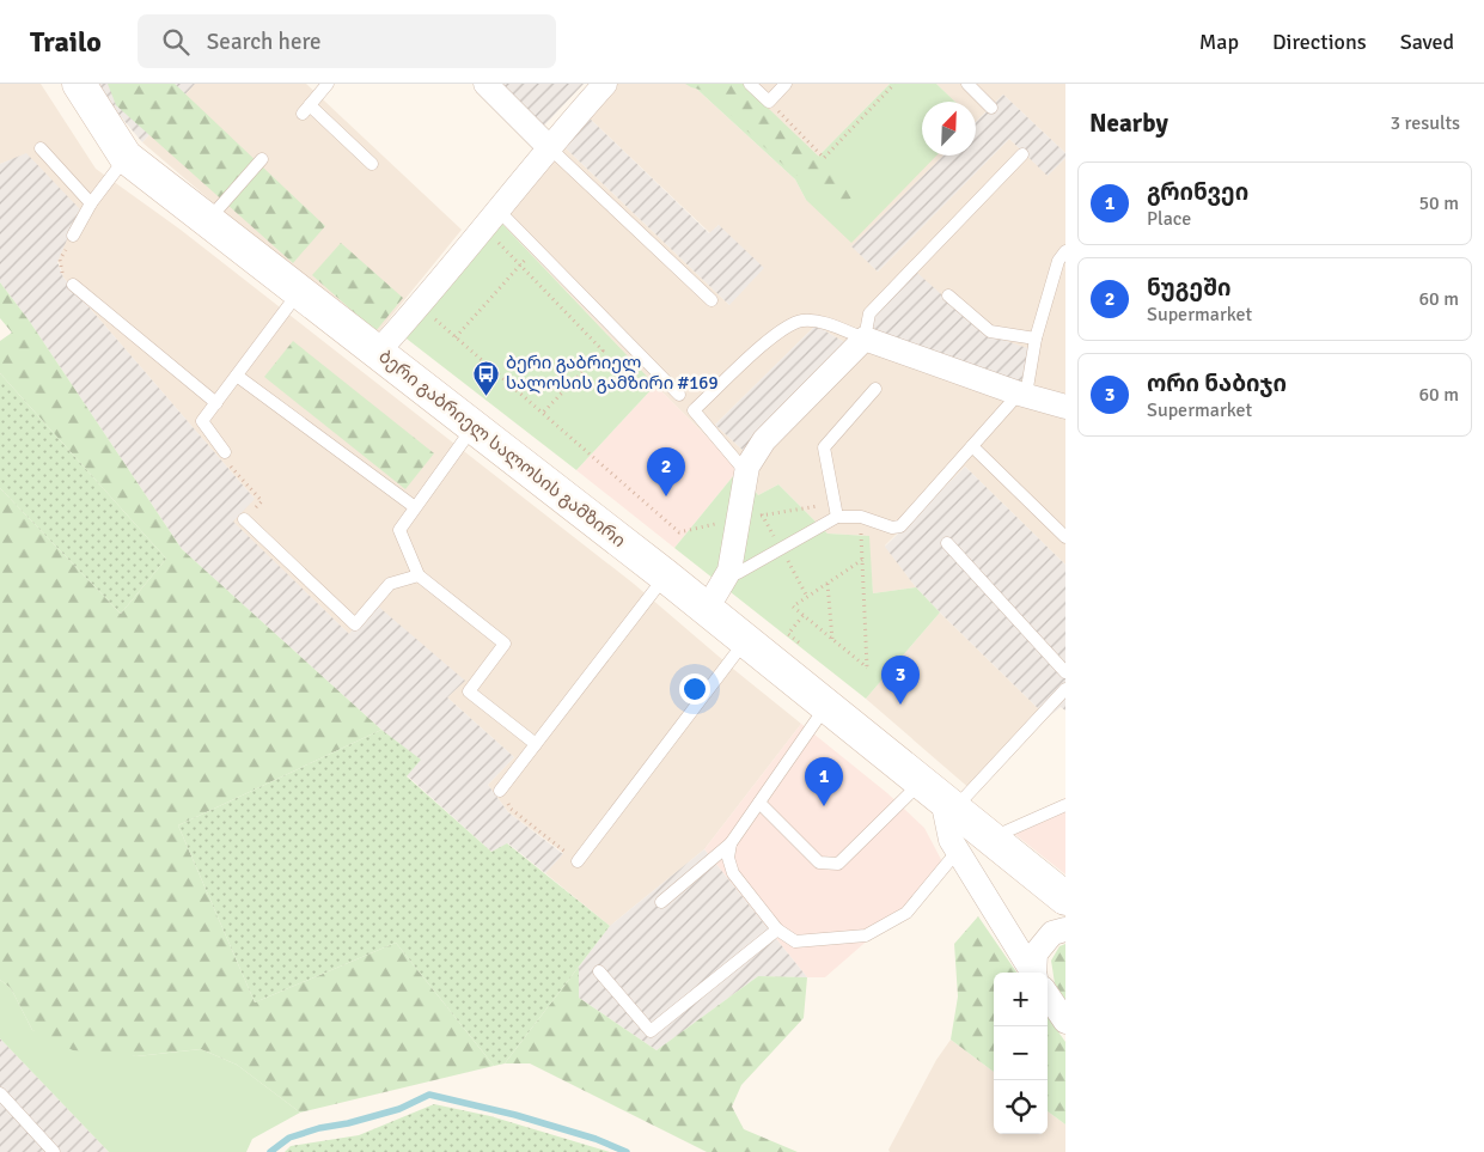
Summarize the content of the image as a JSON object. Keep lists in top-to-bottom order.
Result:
{
  "streets": {
    "main road": ["ბერი გაბრიელ სალოსის გამზირი"]
  },
  "places": {
    "bus stop": ["ბერი გაბრიელ სალოსის გამზირი #169"]
  },
  "north": "top right",
  "page": {
    "header": "Trailo",
    "search": "Search here",
    "nav": ["Map", "Directions", "Saved"],
    "heading": ["Nearby", "3 results"],
    "list": [
      {
        "mark": "1",
        "name": "გრინვეი",
        "note": "Place",
        "value": "50 m"
      },
      {
        "mark": "2",
        "name": "ნუგეში",
        "note": "Supermarket",
        "value": "60 m"
      },
      {
        "mark": "3",
        "name": "ორი ნაბიჯი",
        "note": "Supermarket",
        "value": "60 m"
      }
    ],
    "pins": ["2", "3", "1"],
    "map_buttons": ["+", "−"]
  }
}
